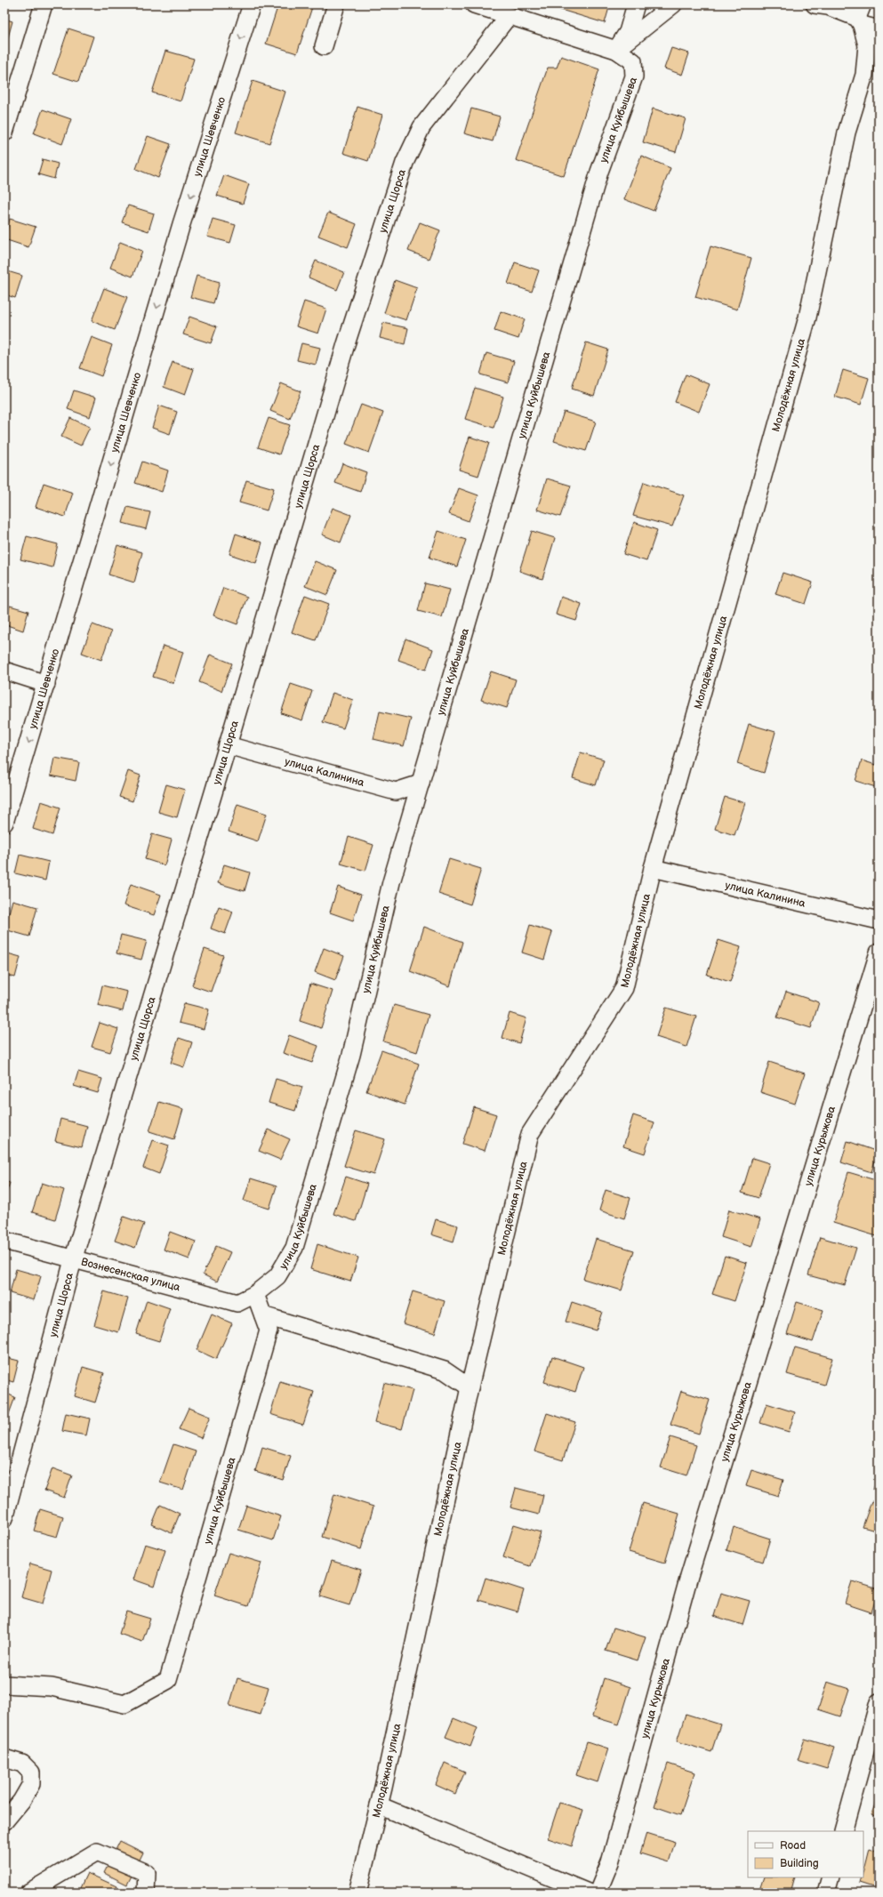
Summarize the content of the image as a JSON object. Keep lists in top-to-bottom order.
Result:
{
  "streets": {
    "street": [
      "улица Куйбышева",
      "улица Шевченко",
      "улица Щорса",
      "Молодёжная улица",
      "улица Калинина",
      "улица Курыжова",
      "Вознесенская улица"
    ]
  },
  "crossings": [
    ["улица Куйбышева", "улица Калинина"],
    ["улица Куйбышева", "Вознесенская улица"],
    ["улица Щорса", "улица Калинина"],
    ["улица Щорса", "Вознесенская улица"],
    ["Молодёжная улица", "улица Калинина"]
  ],
  "one_way": ["улица Шевченко"],
  "legend": ["Road", "Building"]
}
